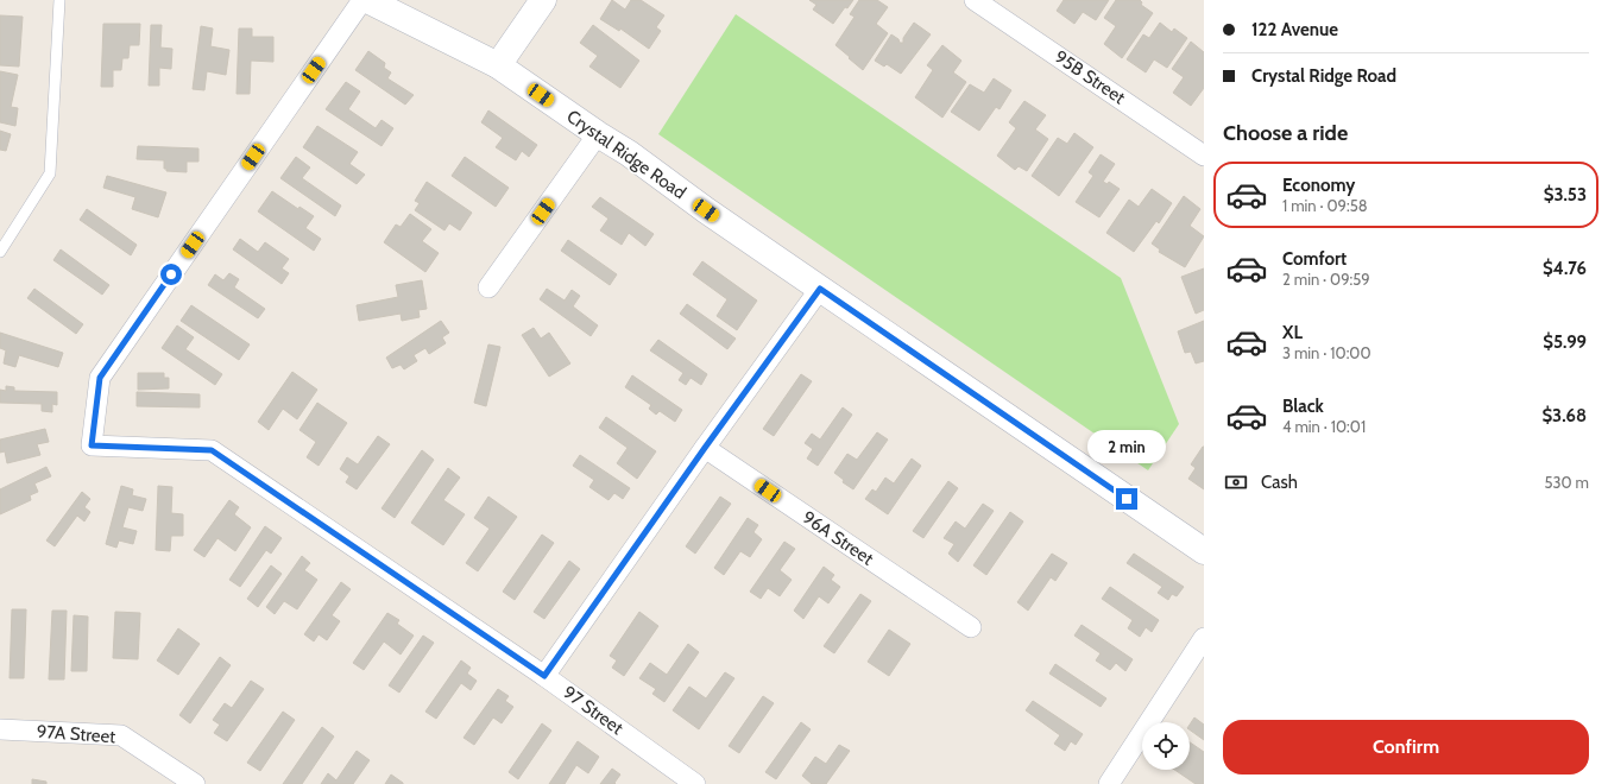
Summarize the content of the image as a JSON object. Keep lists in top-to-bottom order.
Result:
{
  "streets": {
    "street": [
      "95B Street",
      "Crystal Ridge Road",
      "96A Street",
      "97 Street",
      "97A Street"
    ]
  },
  "page": {
    "banner": ["122 Avenue", "Crystal Ridge Road"],
    "heading": "Choose a ride",
    "list": [
      {
        "name": "Economy",
        "note": "1 min · 09:58",
        "value": "$3.53"
      },
      {
        "name": "Comfort",
        "note": "2 min · 09:59",
        "value": "$4.76"
      },
      {
        "name": "XL",
        "note": "3 min · 10:00",
        "value": "$5.99"
      },
      {
        "name": "Black",
        "note": "4 min · 10:01",
        "value": "$3.68"
      }
    ],
    "bubble": "2 min",
    "pay": ["Cash", "530 m"],
    "buttons": "Confirm"
  }
}
